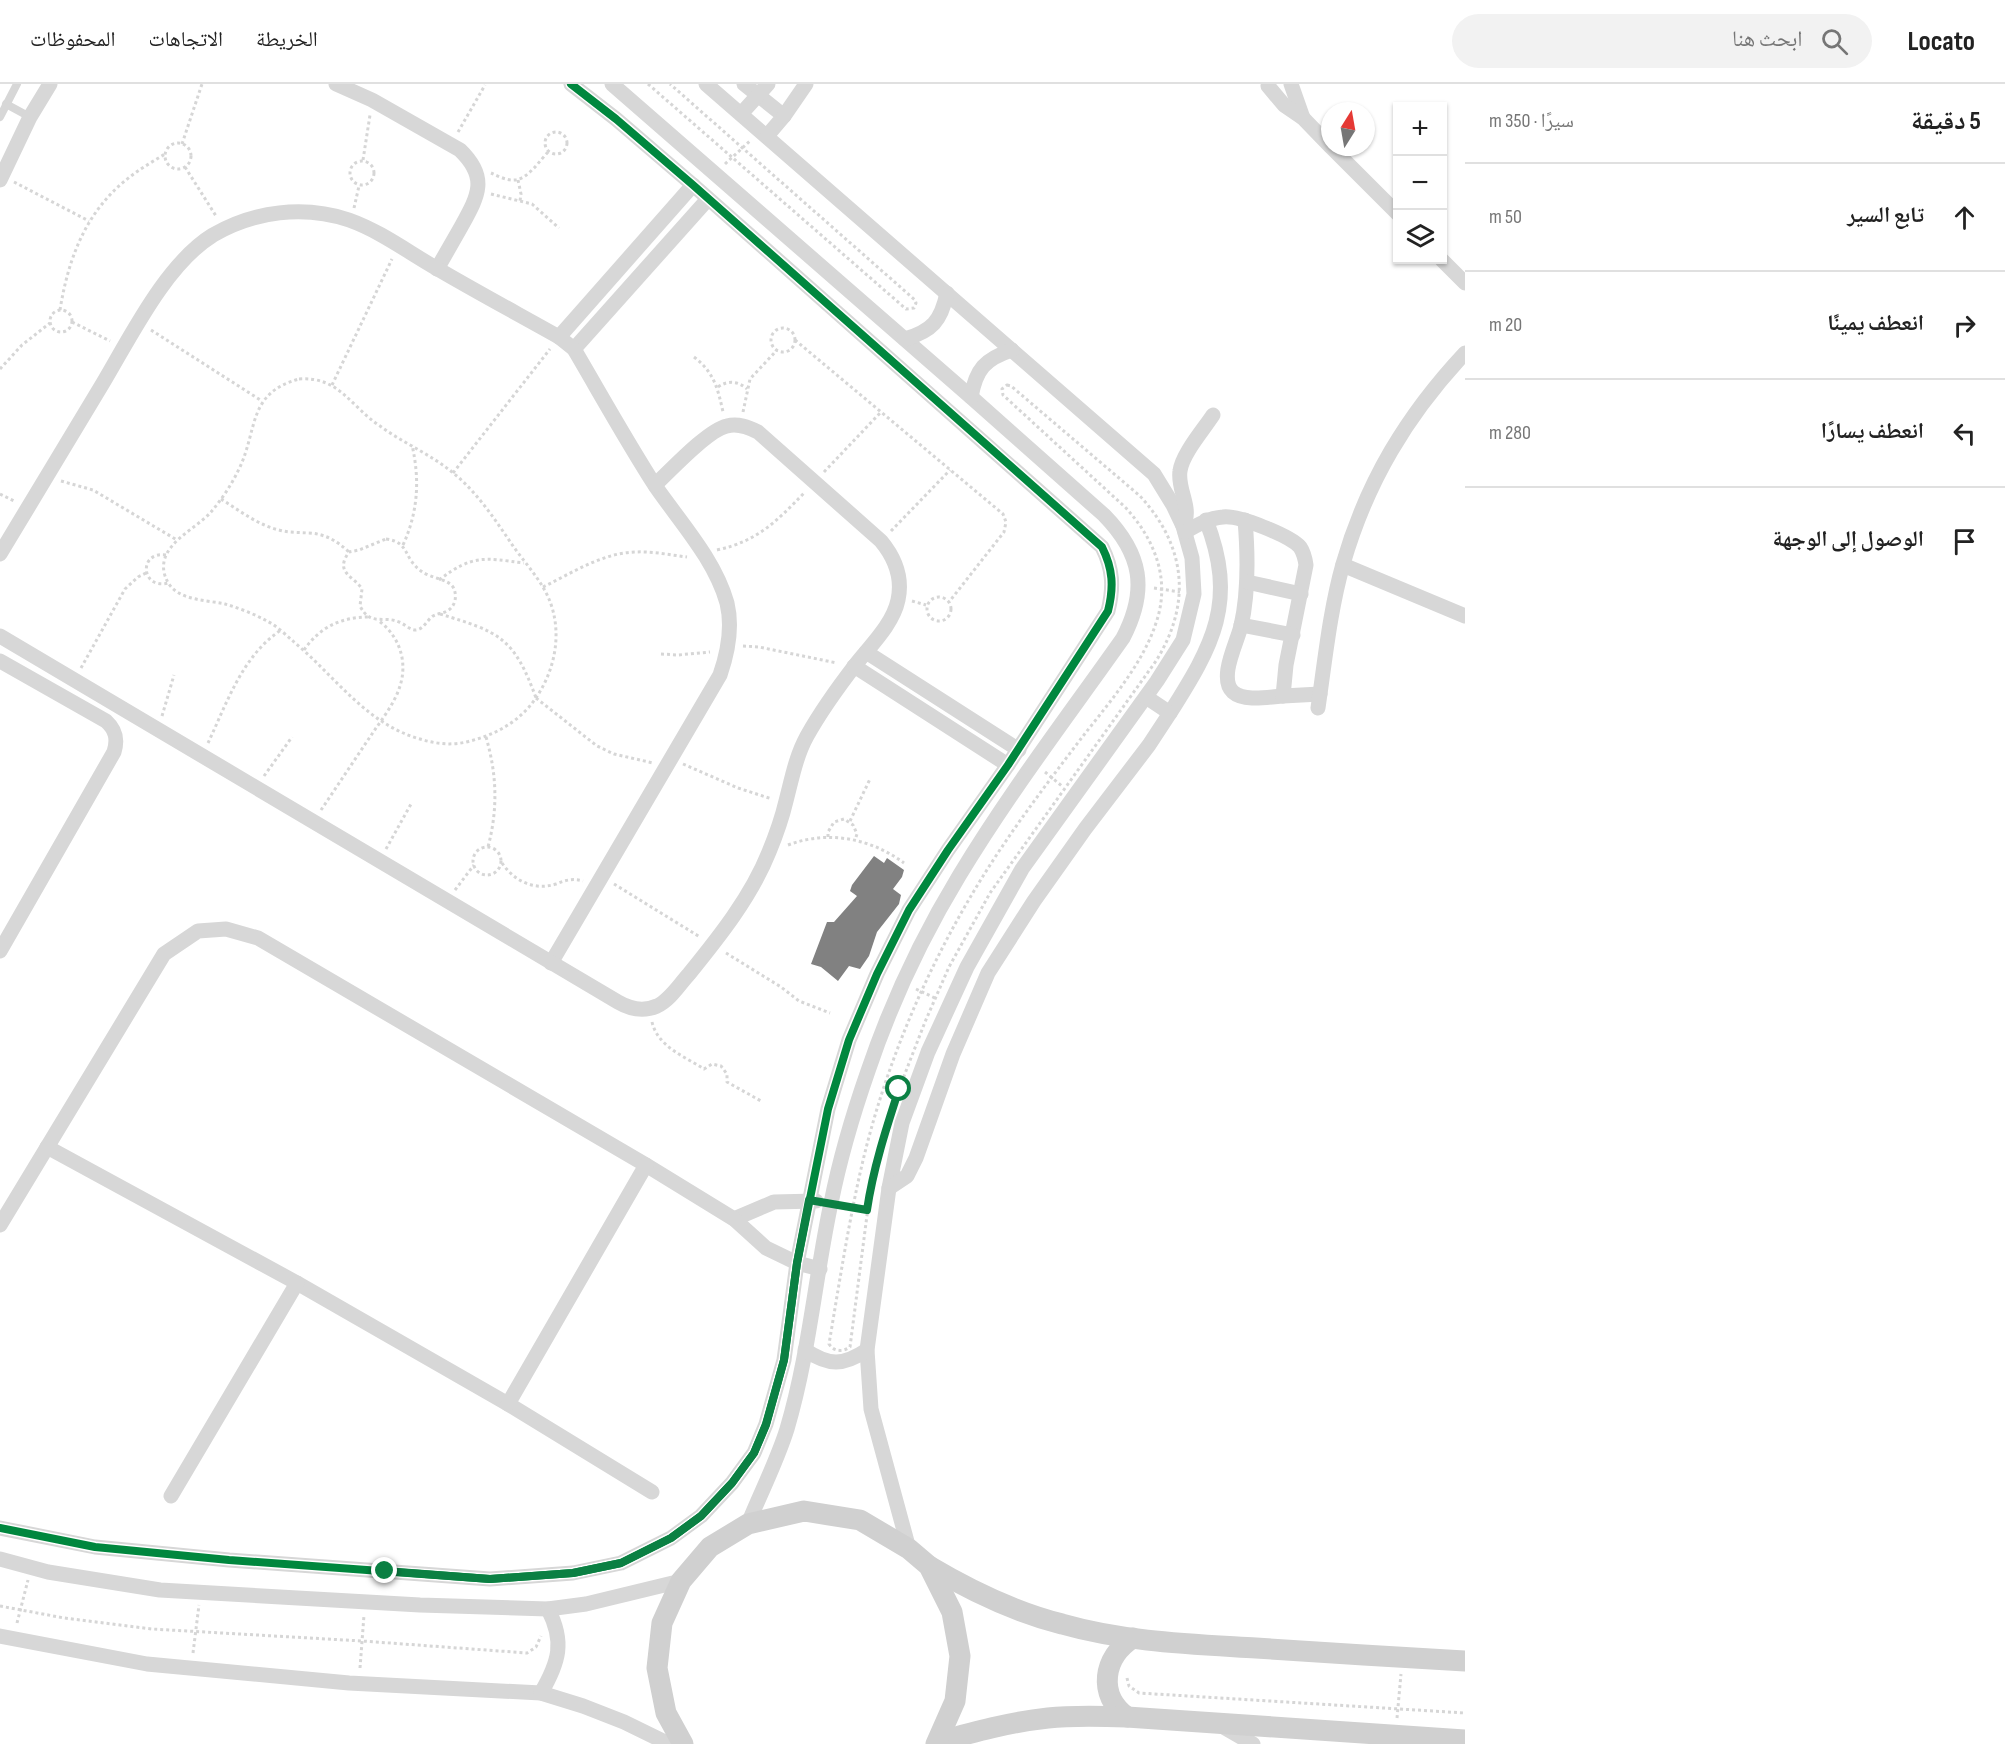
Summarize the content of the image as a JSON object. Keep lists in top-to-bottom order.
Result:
{
  "north": "top",
  "page": {
    "header": "Locato",
    "search": "ابحث هنا",
    "nav": ["الخريطة", "الاتجاهات", "المحفوظات"],
    "heading": ["5 دقيقة", "سيرًا · 350 m"],
    "map_buttons": ["+", "−"],
    "list": [
      ["تابع السير", "50 m"],
      ["انعطف يمينًا", "20 m"],
      ["انعطف يسارًا", "280 m"],
      "الوصول إلى الوجهة"
    ]
  }
}
